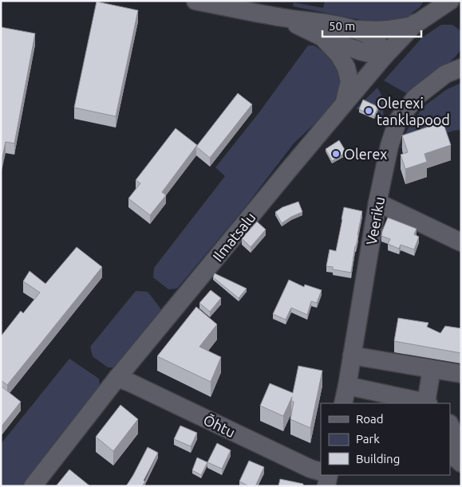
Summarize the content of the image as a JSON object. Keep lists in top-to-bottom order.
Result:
{
  "streets": {
    "street": ["Veeriku", "Ilmatsalu", "Õhtu"]
  },
  "crossings": [
    ["Ilmatsalu", "Õhtu"]
  ],
  "places": ["Olerexi tanklapood", "Olerex"],
  "legend": ["Road", "Park", "Building"],
  "scale_bar": "50 m"
}
